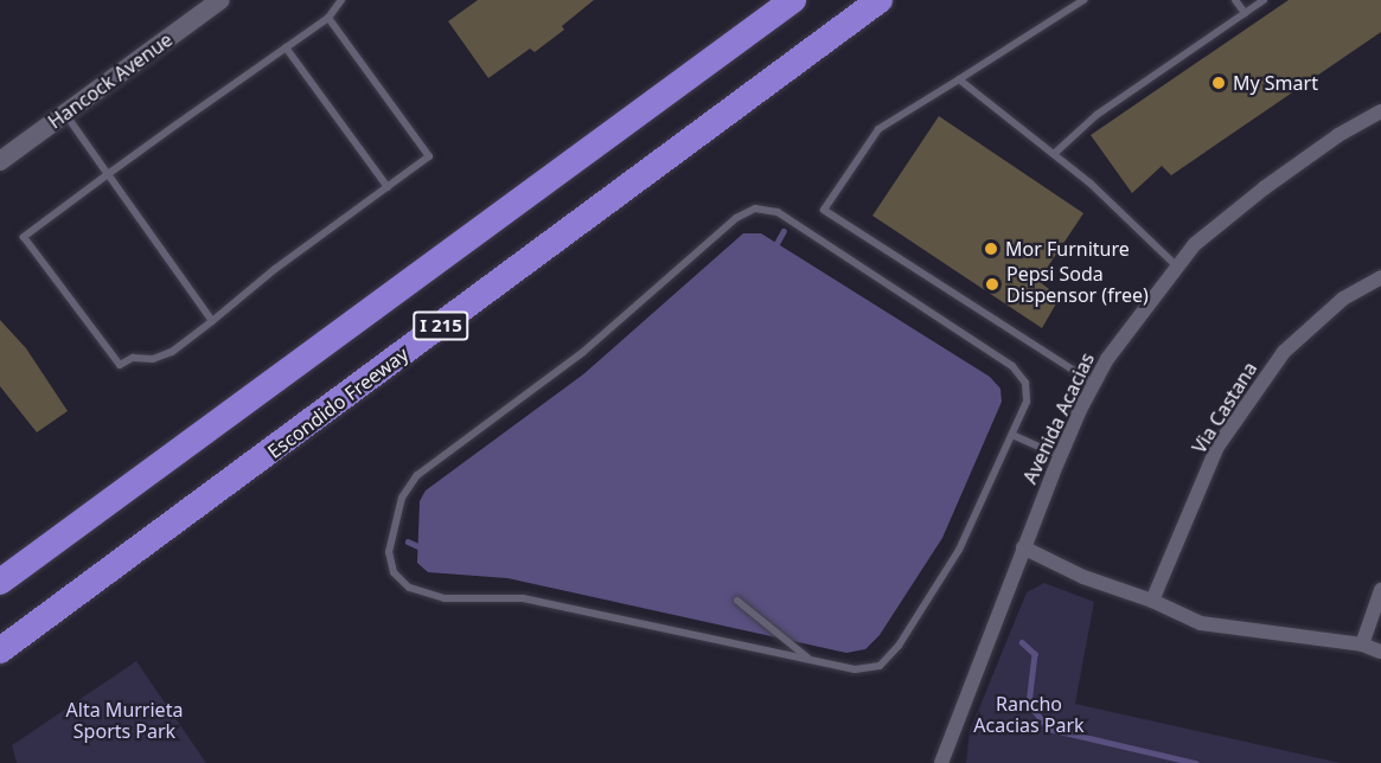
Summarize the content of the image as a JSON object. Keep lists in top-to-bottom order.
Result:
{
  "streets": {
    "highway": ["I 215", "Escondido Freeway"],
    "main road": ["Hancock Avenue"],
    "street": ["Via Castana", "Avenida Acacias"]
  },
  "parks": ["Rancho Acacias Park", "Alta Murrieta Sports Park"],
  "places": ["My Smart", "Mor Furniture", "Pepsi Soda Dispensor (free)"]
}
